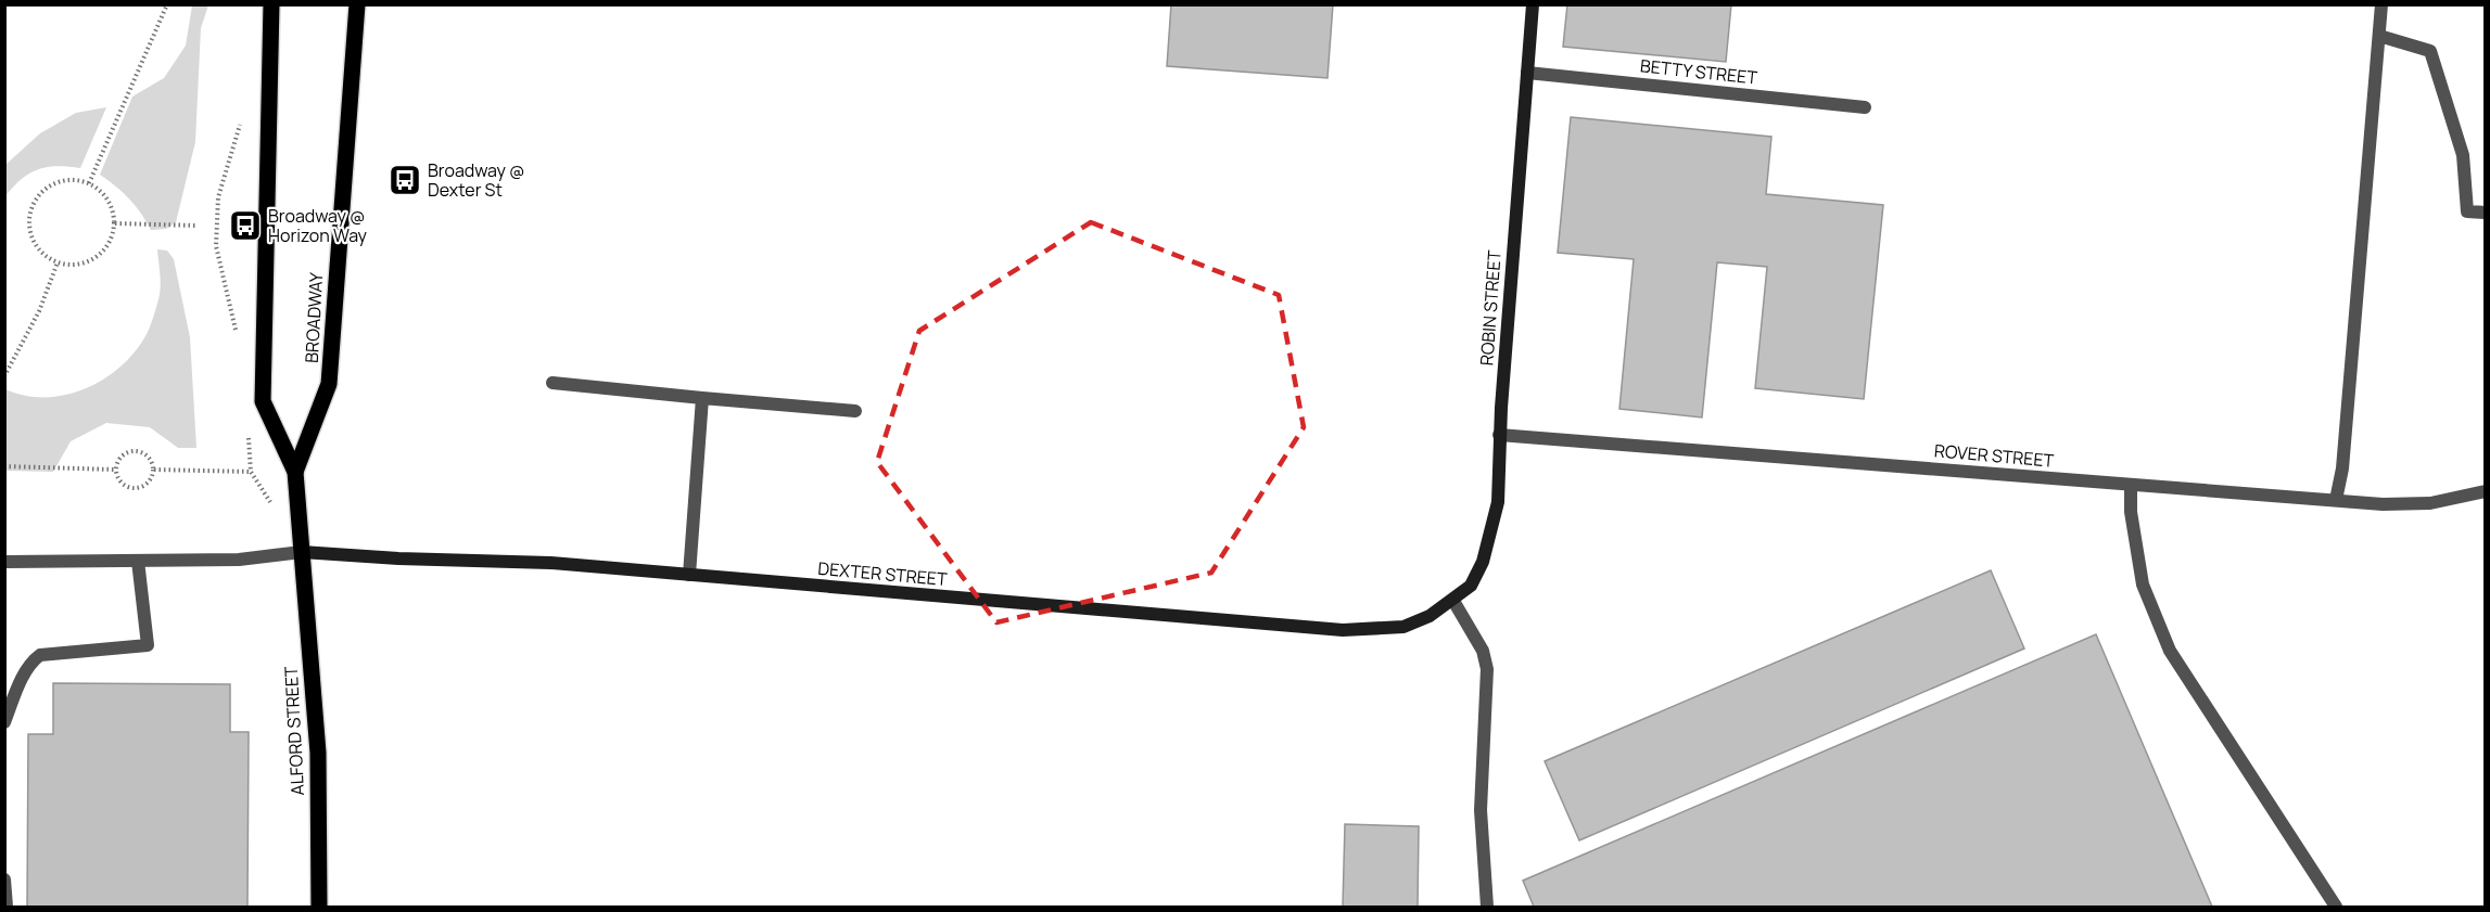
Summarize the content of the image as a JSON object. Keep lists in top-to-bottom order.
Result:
{
  "streets": {
    "main road": ["BROADWAY", "ALFORD STREET"],
    "street": [
      "BETTY STREET",
      "ROBIN STREET",
      "ROVER STREET",
      "DEXTER STREET"
    ]
  },
  "crossings": [
    ["BETTY STREET", "ROBIN STREET"],
    ["ROBIN STREET", "ROVER STREET"],
    ["ROBIN STREET", "DEXTER STREET"],
    ["BROADWAY", "DEXTER STREET"],
    ["BROADWAY", "ALFORD STREET"],
    ["DEXTER STREET", "ALFORD STREET"]
  ],
  "places": {
    "bus stop": ["Broadway @ Dexter St", "Broadway @ Horizon Way"]
  }
}
